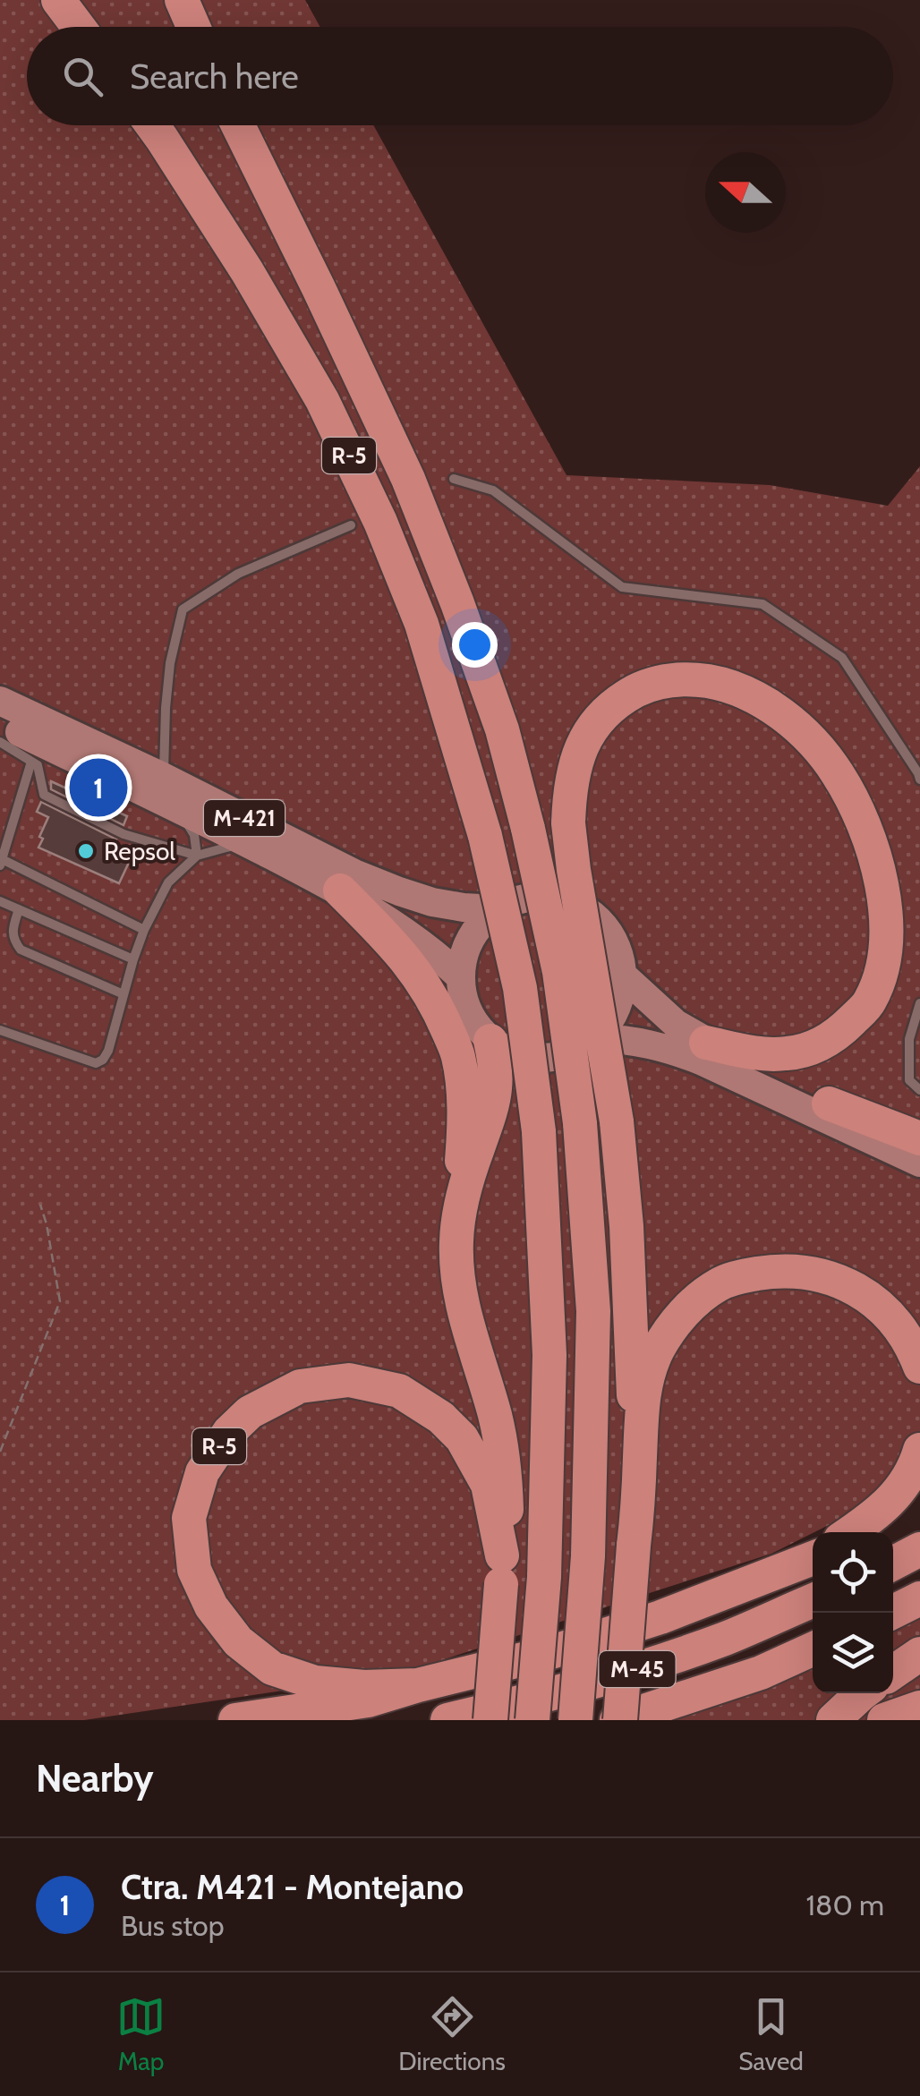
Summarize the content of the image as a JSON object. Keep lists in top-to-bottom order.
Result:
{
  "streets": {
    "highway": ["R-5", "M-45"],
    "main road": ["M-421"]
  },
  "crossings": [
    ["R-5", "M-45"]
  ],
  "places": ["Repsol"],
  "north": "left",
  "page": {
    "search": "Search here",
    "pins": "1",
    "heading": "Nearby",
    "list": [
      {
        "mark": "1",
        "name": "Ctra. M421 - Montejano",
        "note": "Bus stop",
        "value": "180 m"
      }
    ],
    "nav": ["Map", "Directions", "Saved"]
  }
}
